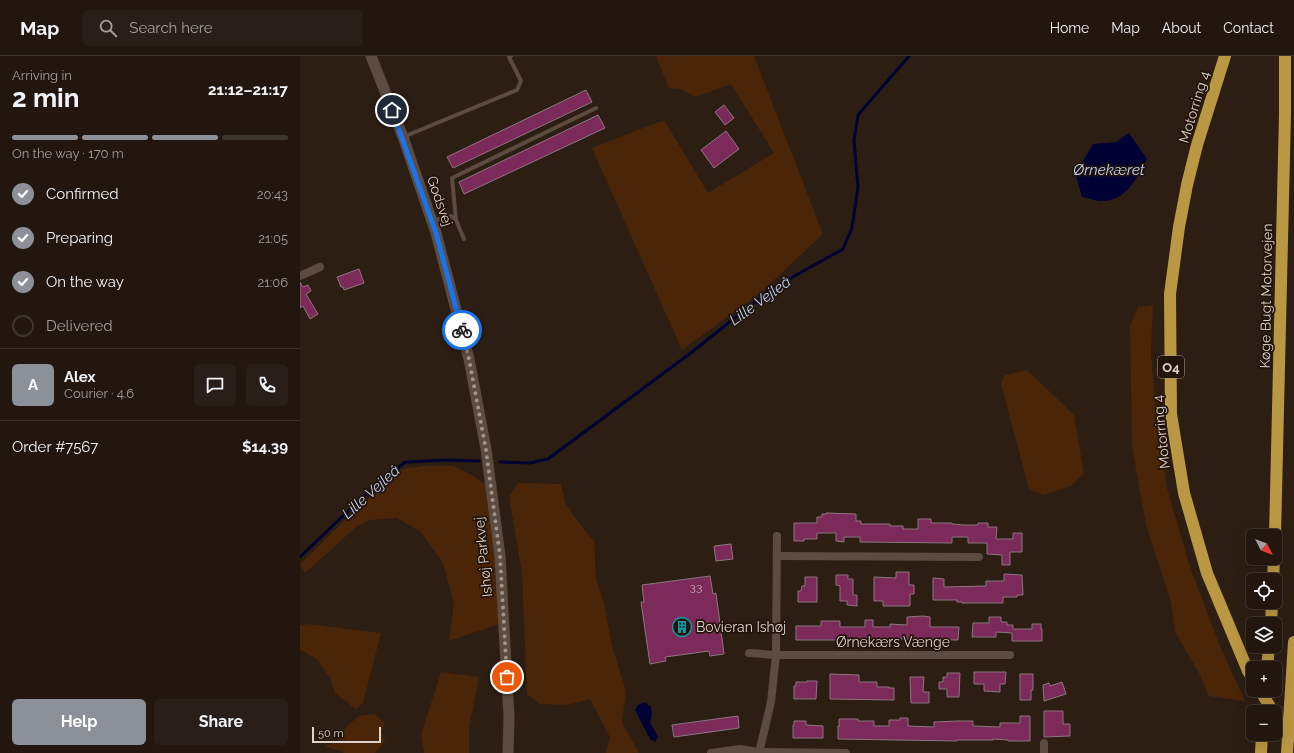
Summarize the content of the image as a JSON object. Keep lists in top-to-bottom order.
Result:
{
  "streets": {
    "highway": ["Motorring 4", "Køge Bugt Motorvejen", "O4"],
    "street": ["Godsvej", "Ishøj Parkvej", "Ørnekærs Vænge"]
  },
  "crossings": [
    ["Godsvej", "Ishøj Parkvej"]
  ],
  "water": ["Ørnekæret", "Lille Vejleå"],
  "places": {
    "building": ["Bovieran Ishøj"]
  },
  "house_numbers": ["33"],
  "scale_bar": "50 m",
  "north": "bottom right",
  "page": {
    "header": "Map",
    "search": "Search here",
    "nav": [
      "Home",
      "Map",
      "About",
      "Contact"
    ],
    "heading": ["2 min", "Arriving in", "21:12–21:17"],
    "panel": [
      "Alex",
      "Courier · 4.6",
      "Order #7567",
      "$14.39"
    ],
    "bar": "On the way · 170 m",
    "list": [
      ["Confirmed", "20:43"],
      ["Preparing", "21:05"],
      ["On the way", "21:06"],
      "Delivered"
    ],
    "round": "A",
    "map_buttons": ["+", "−"],
    "buttons": ["Help", "Share"],
    "scale": "50 m"
  }
}
